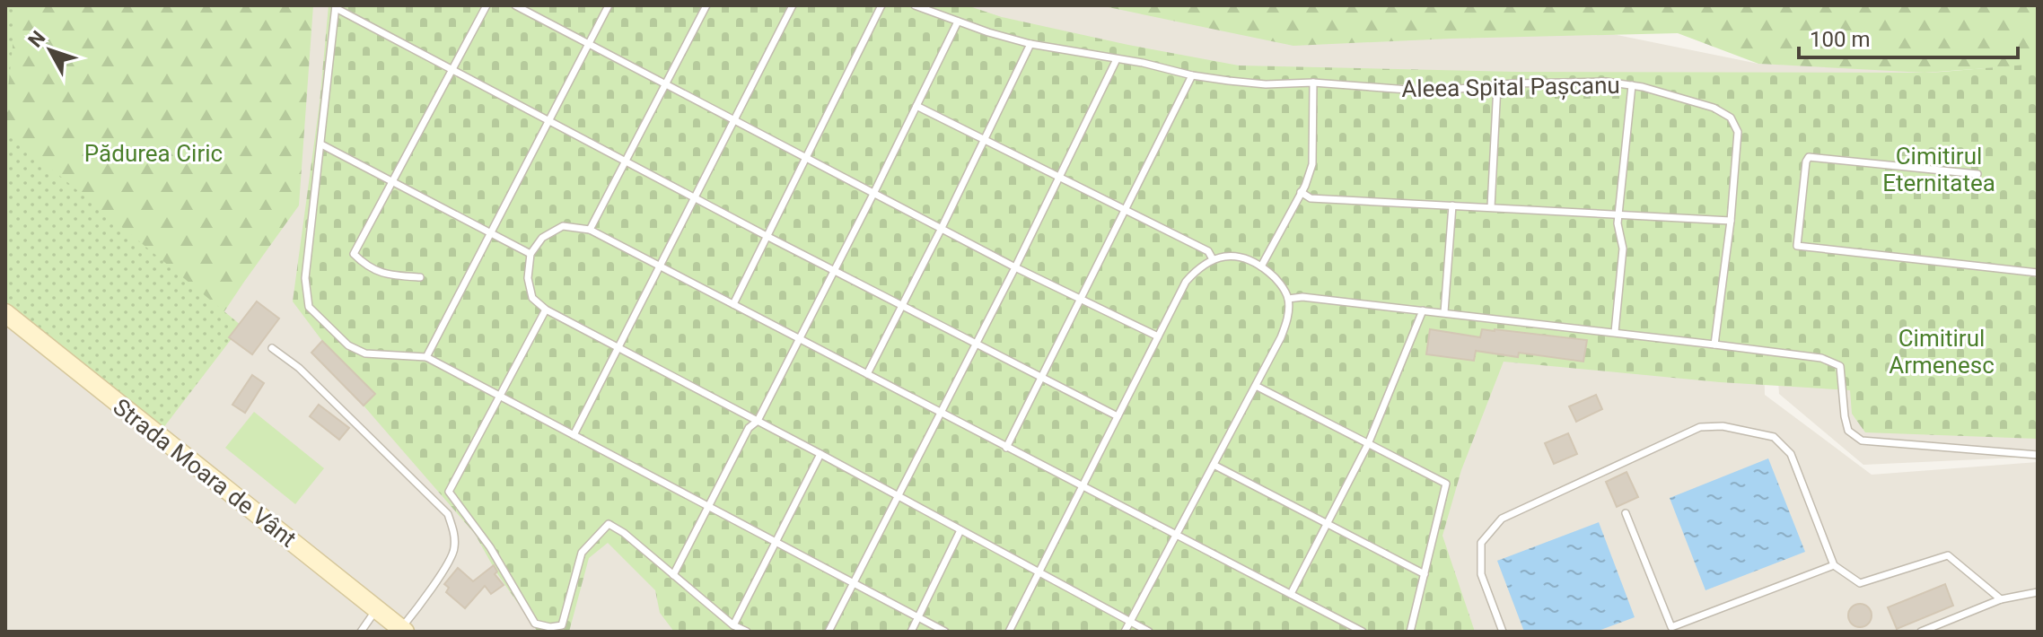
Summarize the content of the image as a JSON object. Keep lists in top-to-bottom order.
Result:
{
  "streets": {
    "main road": ["Strada Moara de Vânt"],
    "lane": ["Aleea Spital Pașcanu"]
  },
  "parks": ["Pădurea Ciric", "Cimitirul Eternitatea", "Cimitirul Armenesc"],
  "scale_bar": "100 m",
  "north": "top left"
}
